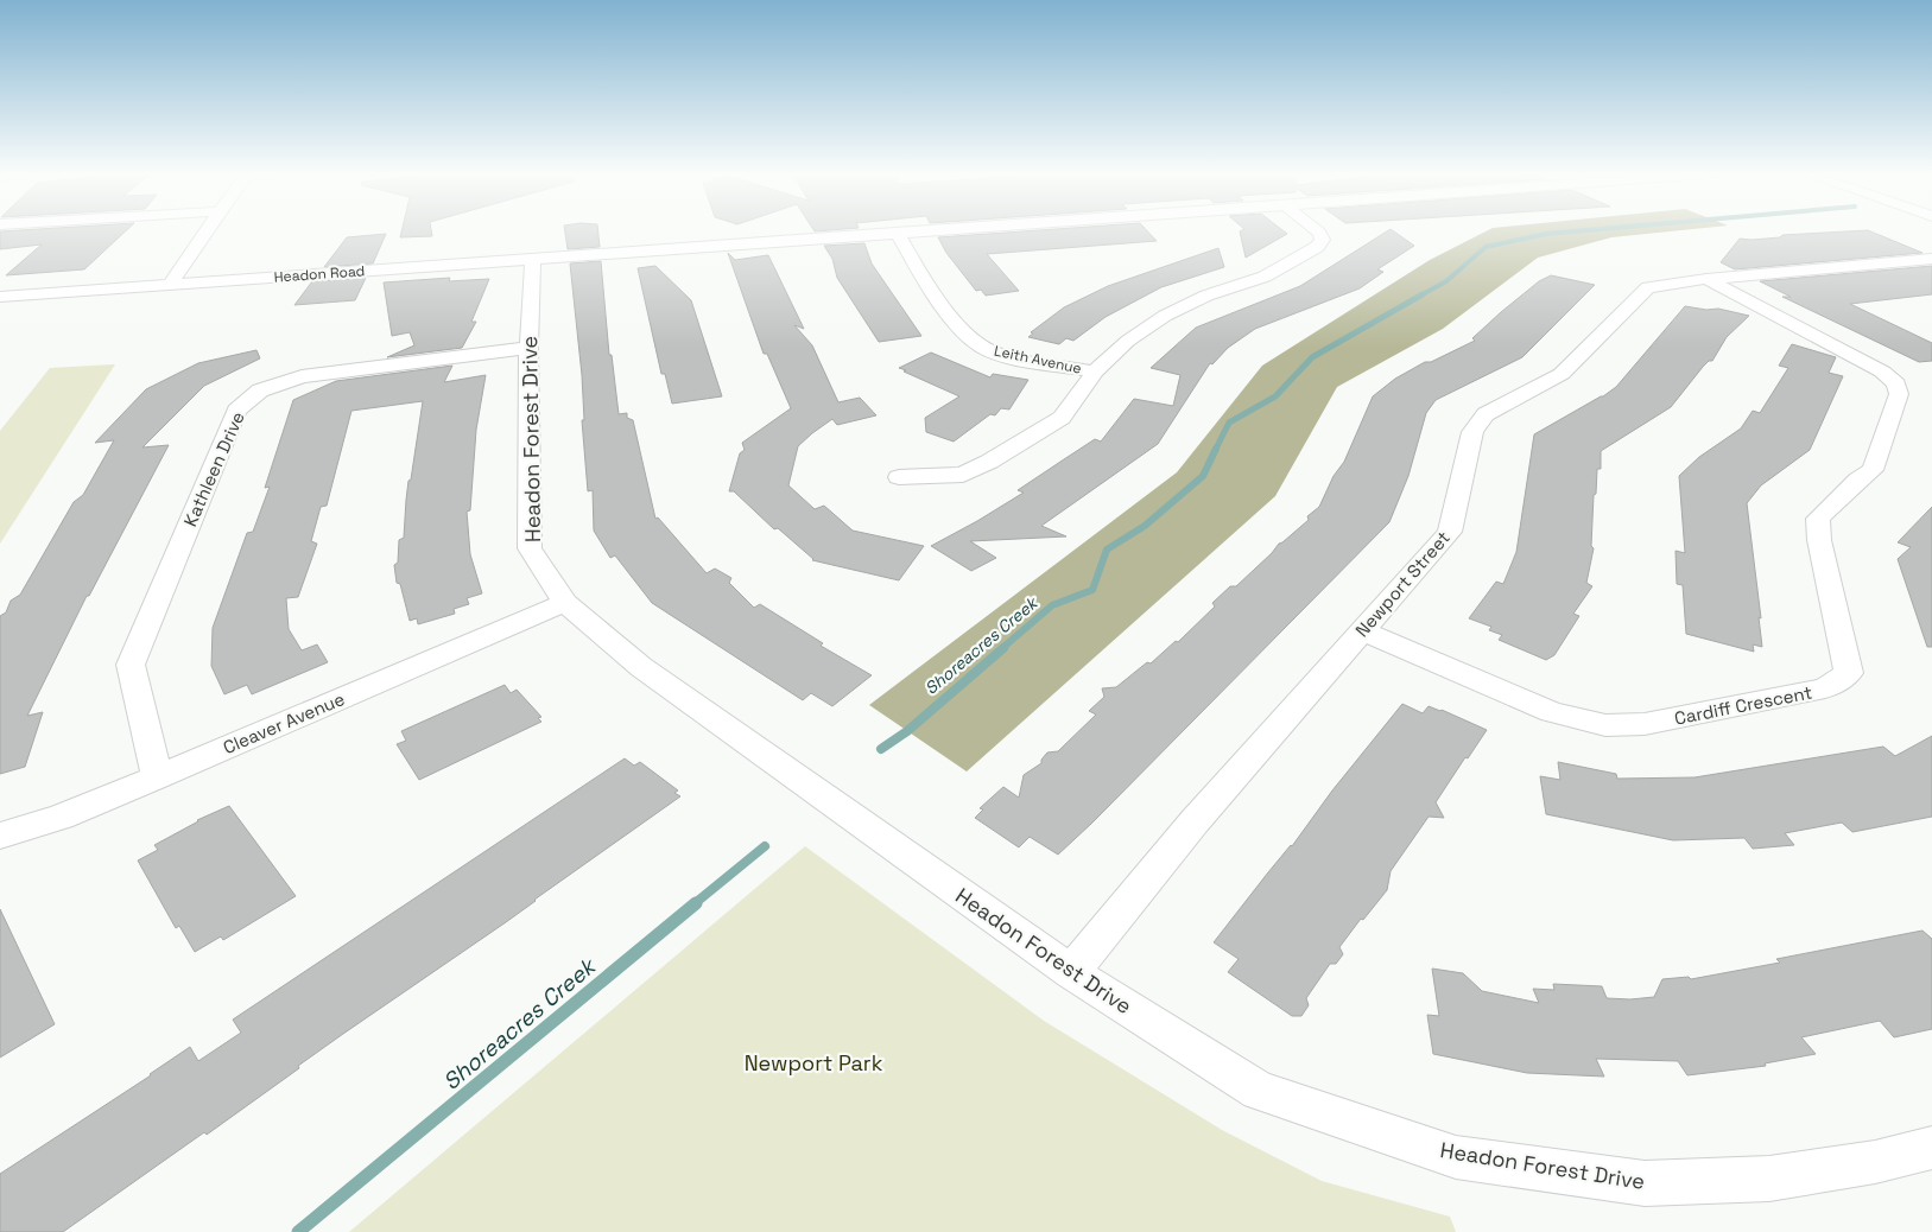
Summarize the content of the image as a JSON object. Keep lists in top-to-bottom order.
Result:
{
  "streets": {
    "street": [
      "Headon Road",
      "Leith Avenue",
      "Headon Forest Drive",
      "Kathleen Drive",
      "Newport Street",
      "Cardiff Crescent",
      "Cleaver Avenue"
    ]
  },
  "crossings": [
    ["Headon Road", "Leith Avenue"],
    ["Headon Road", "Headon Forest Drive"],
    ["Headon Forest Drive", "Kathleen Drive"],
    ["Headon Forest Drive", "Newport Street"],
    ["Headon Forest Drive", "Cleaver Avenue"],
    ["Kathleen Drive", "Cleaver Avenue"],
    ["Newport Street", "Cardiff Crescent"]
  ],
  "water": ["Shoreacres Creek"],
  "parks": ["Newport Park"]
}
